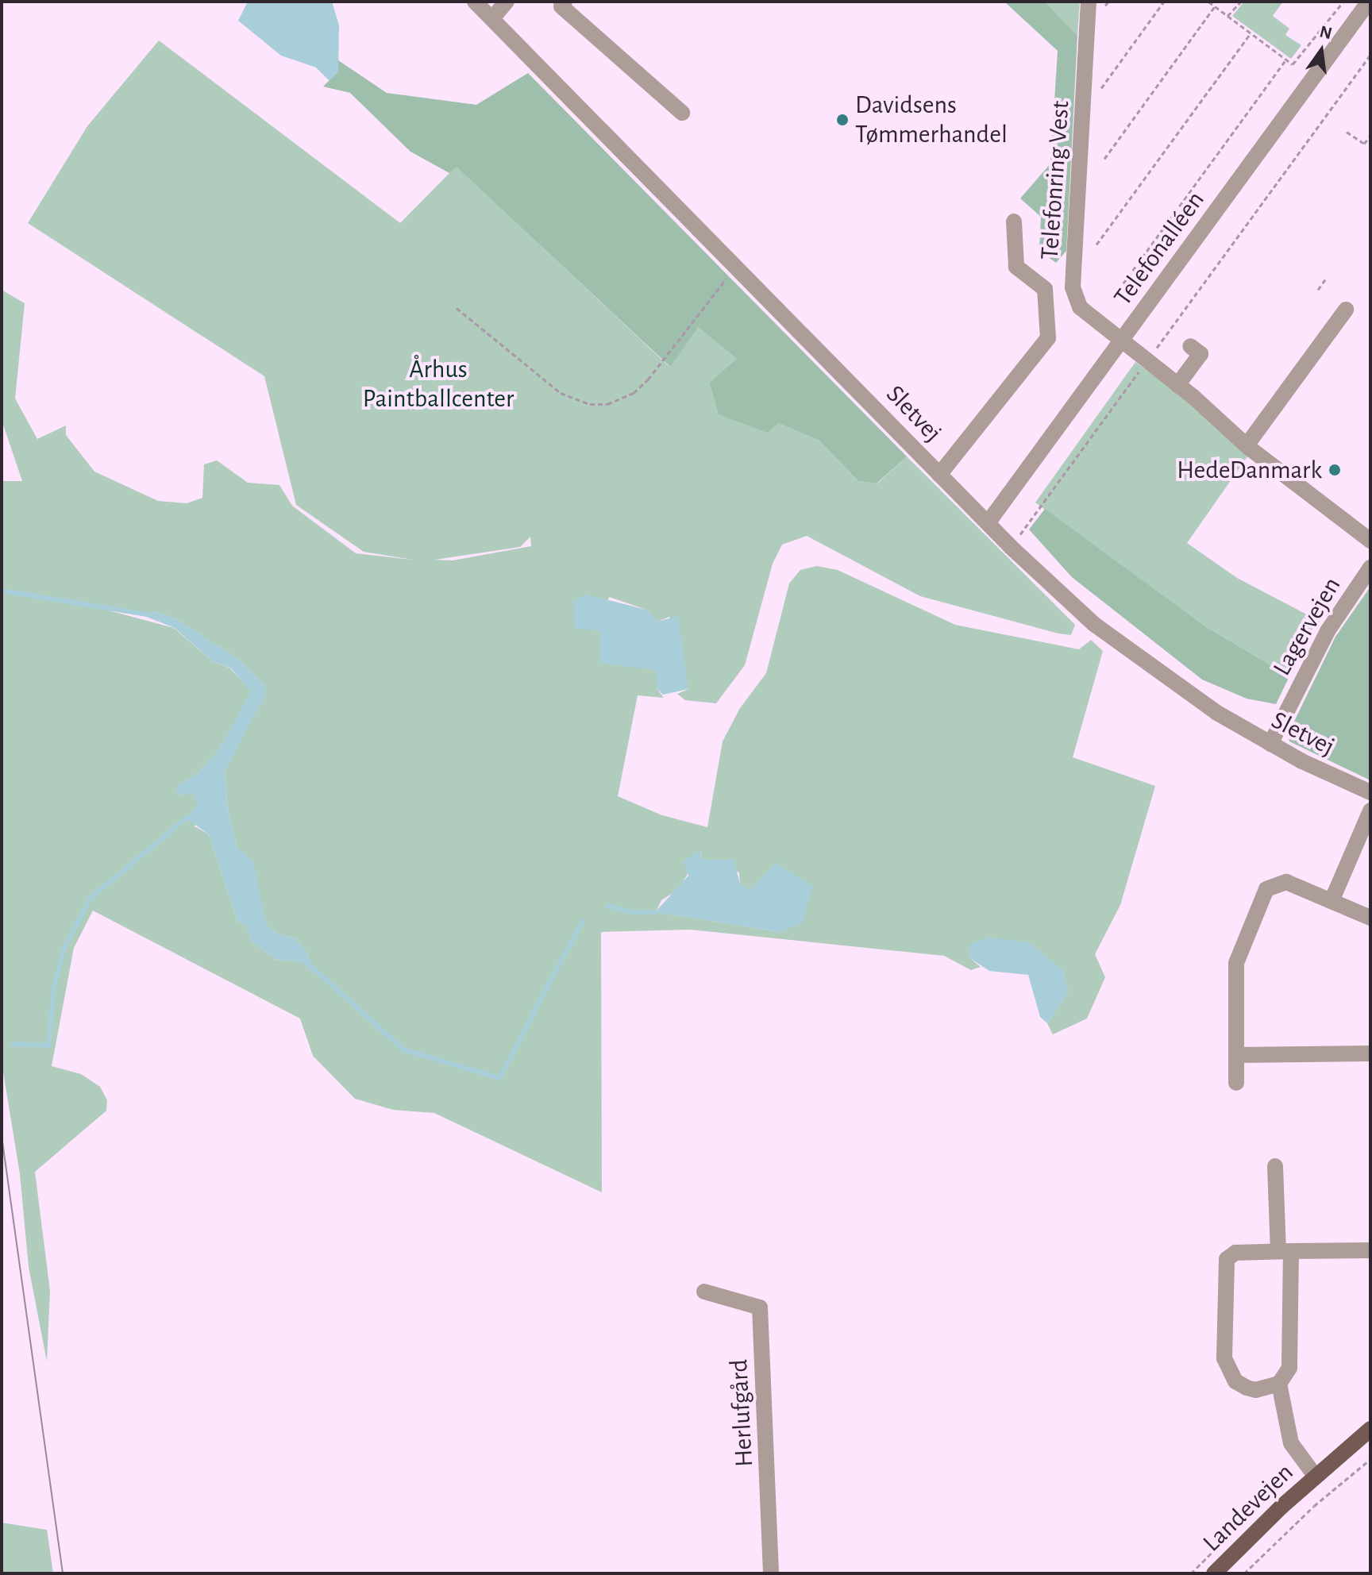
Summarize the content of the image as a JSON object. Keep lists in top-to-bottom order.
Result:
{
  "streets": {
    "main road": ["Landevejen"],
    "street": [
      "Telefonring Vest",
      "Telefonalléen",
      "Sletvej",
      "Lagervejen",
      "Herlufgård"
    ]
  },
  "crossings": [
    ["Telefonring Vest", "Telefonalléen"],
    ["Telefonalléen", "Sletvej"],
    ["Sletvej", "Lagervejen"]
  ],
  "parks": ["Århus Paintballcenter"],
  "places": ["Davidsens Tømmerhandel", "HedeDanmark"],
  "north": "top"
}
